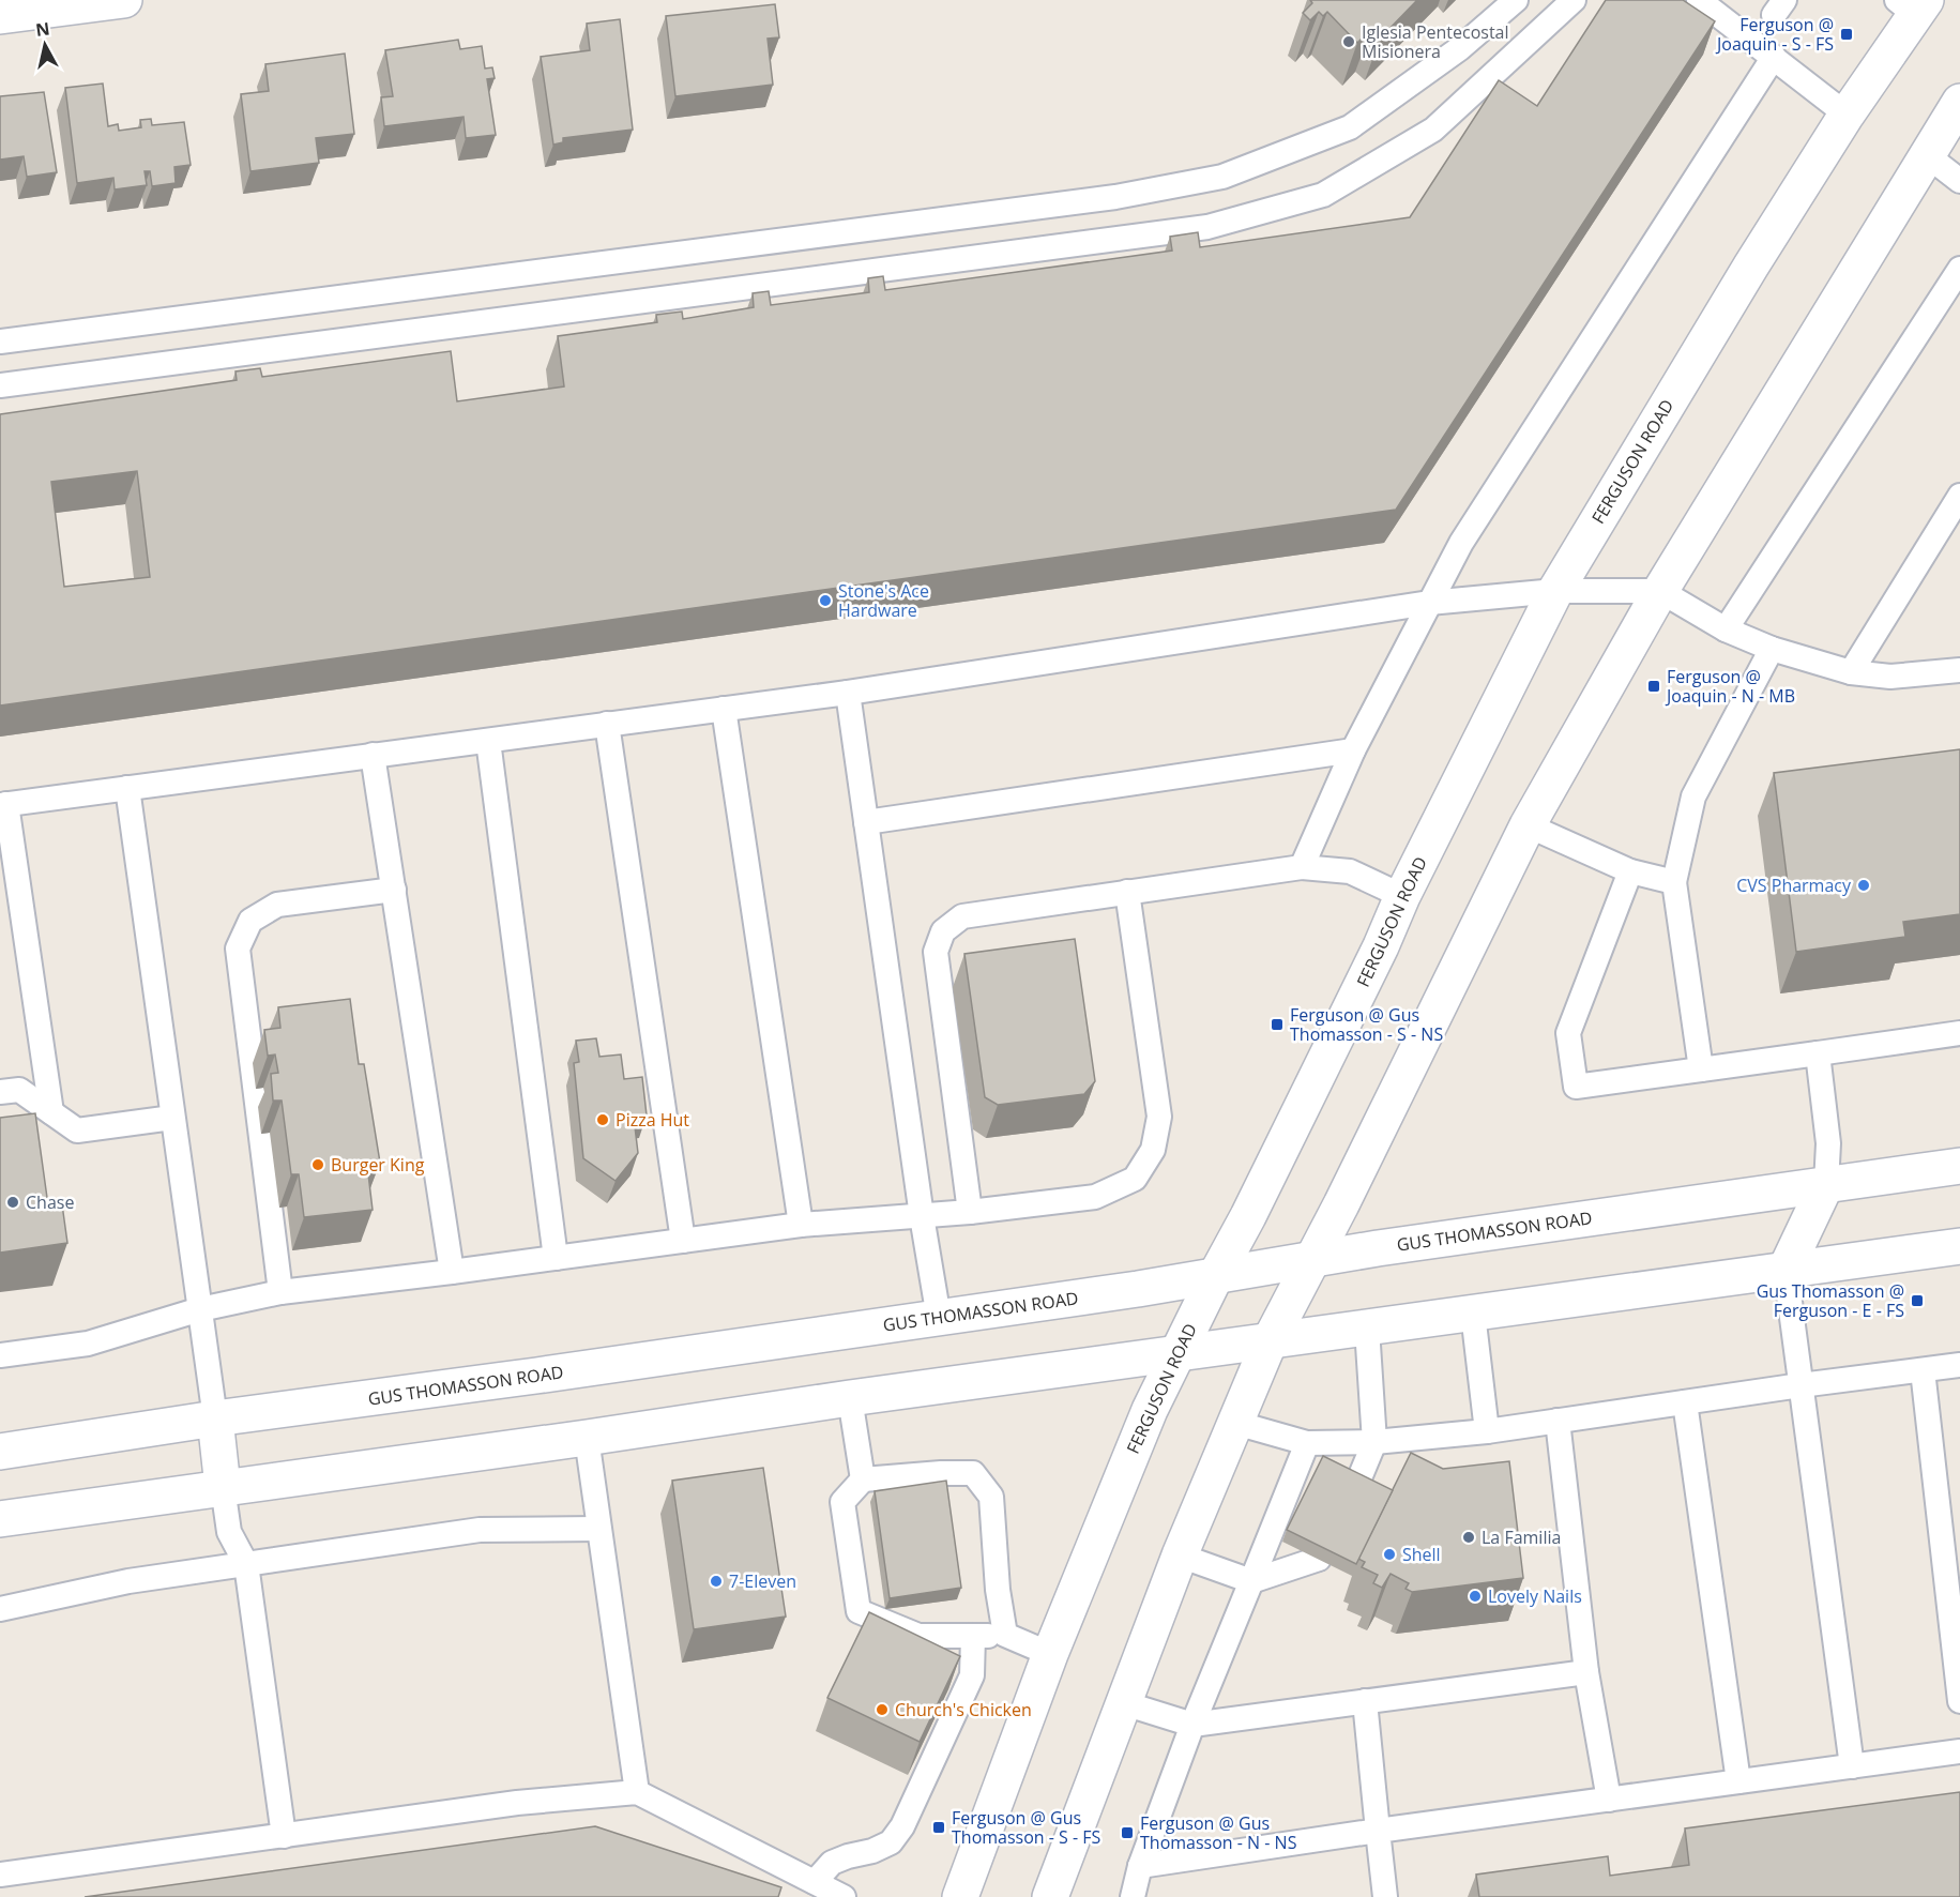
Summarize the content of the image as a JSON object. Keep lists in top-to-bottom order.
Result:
{
  "streets": {
    "main road": ["FERGUSON ROAD", "GUS THOMASSON ROAD"]
  },
  "crossings": [
    ["FERGUSON ROAD", "GUS THOMASSON ROAD"]
  ],
  "places": {
    "transit": [
      "Ferguson @ Joaquin - S - FS",
      "Ferguson @ Joaquin - N - MB",
      "Ferguson @ Gus Thomasson - S - NS",
      "Gus Thomasson @ Ferguson - E - FS",
      "Ferguson @ Gus Thomasson - S - FS",
      "Ferguson @ Gus Thomasson - N - NS"
    ],
    "other": [
      "Iglesia Pentecostal Misionera",
      "Stone's Ace Hardware",
      "CVS Pharmacy",
      "Pizza Hut",
      "Burger King",
      "Chase",
      "La Familia",
      "Shell",
      "7-Eleven",
      "Lovely Nails",
      "Church's Chicken"
    ]
  },
  "north": "top"
}
